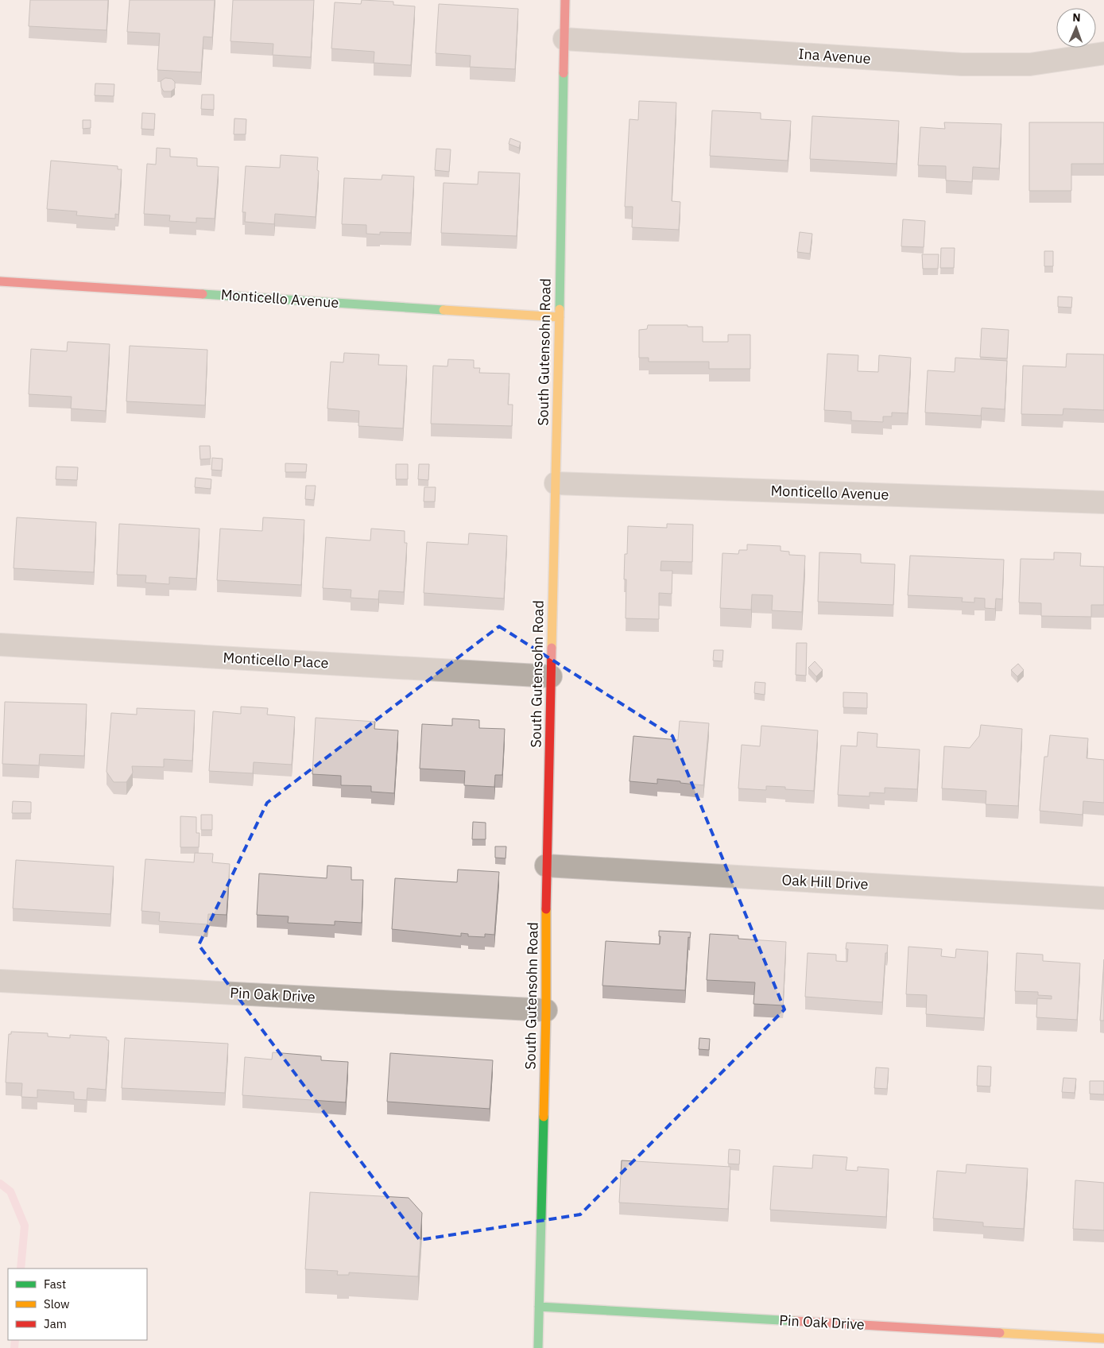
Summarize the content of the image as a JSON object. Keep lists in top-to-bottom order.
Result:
{
  "streets": {
    "street": [
      "Ina Avenue",
      "Monticello Avenue",
      "South Gutensohn Road",
      "Monticello Place",
      "Oak Hill Drive",
      "Pin Oak Drive"
    ]
  },
  "crossings": [
    ["Ina Avenue", "South Gutensohn Road"],
    ["Monticello Avenue", "South Gutensohn Road"],
    ["South Gutensohn Road", "Monticello Place"],
    ["South Gutensohn Road", "Oak Hill Drive"],
    ["South Gutensohn Road", "Pin Oak Drive"]
  ],
  "legend": ["Fast", "Slow", "Jam"],
  "north": "top"
}
